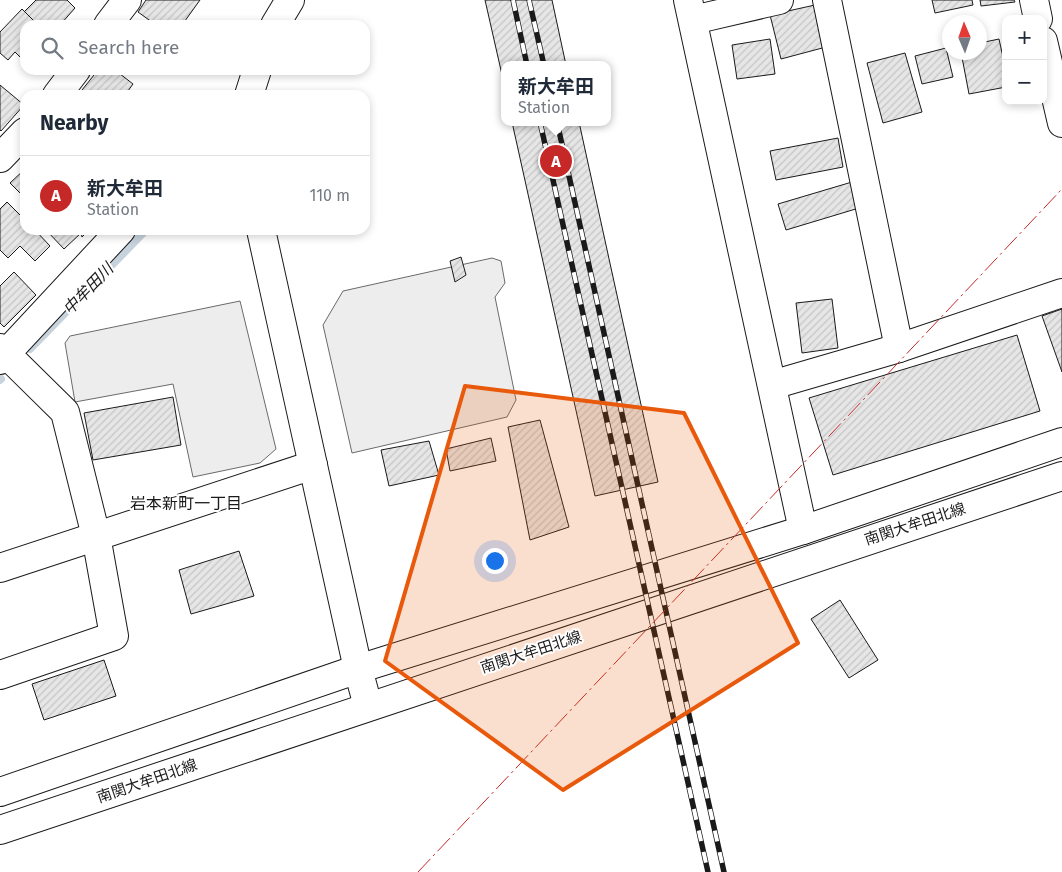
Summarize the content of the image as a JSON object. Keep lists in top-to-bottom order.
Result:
{
  "streets": {
    "street": ["南関大牟田北線"]
  },
  "districts": ["岩本新町一丁目"],
  "water": ["中牟田川"],
  "north": "top",
  "page": {
    "map_buttons": ["+", "−"],
    "search": "Search here",
    "popup": ["新大牟田", "Station"],
    "heading": "Nearby",
    "pins": "A",
    "list": [
      {
        "mark": "A",
        "name": "新大牟田",
        "note": "Station",
        "value": "110 m"
      }
    ]
  }
}
